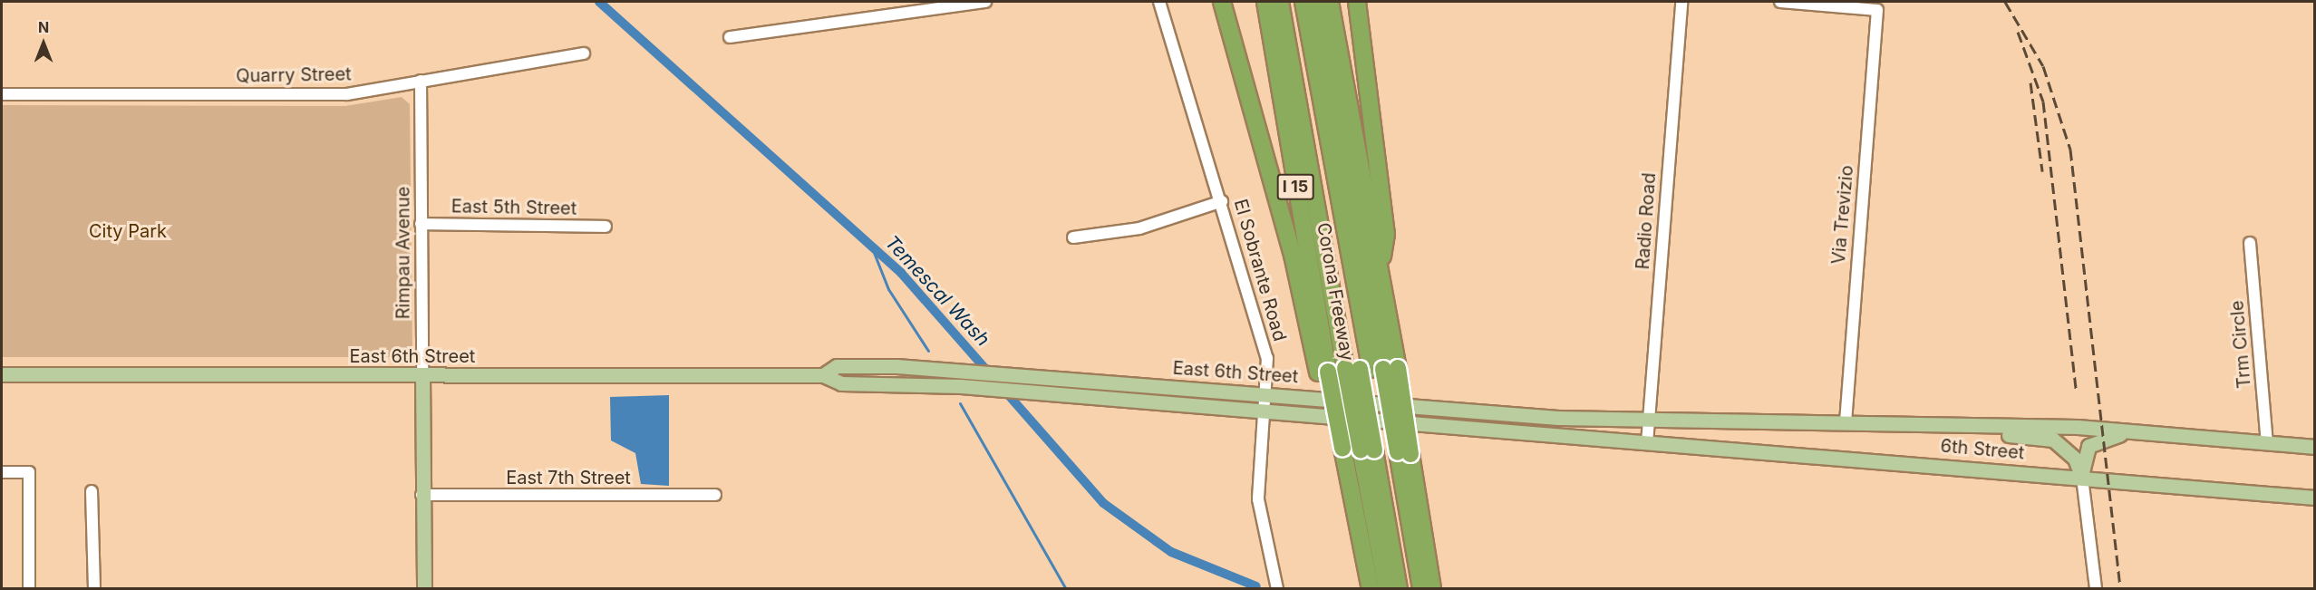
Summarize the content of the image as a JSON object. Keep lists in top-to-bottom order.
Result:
{
  "streets": {
    "highway": ["I 15", "Corona Freeway"],
    "main road": ["Rimpau Avenue", "East 6th Street", "6th Street"],
    "street": [
      "Quarry Street",
      "East 5th Street",
      "Via Trevizio",
      "Radio Road",
      "El Sobrante Road",
      "Trm Circle",
      "East 7th Street"
    ]
  },
  "crossings": [
    ["Quarry Street", "Rimpau Avenue"],
    ["East 5th Street", "Rimpau Avenue"],
    ["Via Trevizio", "6th Street"],
    ["Radio Road", "East 6th Street"],
    ["Radio Road", "6th Street"],
    ["Rimpau Avenue", "East 6th Street"],
    ["Rimpau Avenue", "East 7th Street"],
    ["El Sobrante Road", "East 6th Street"],
    ["Trm Circle", "6th Street"],
    ["East 6th Street", "6th Street"]
  ],
  "water": ["Temescal Wash"],
  "parks": ["City Park"],
  "north": "top"
}
